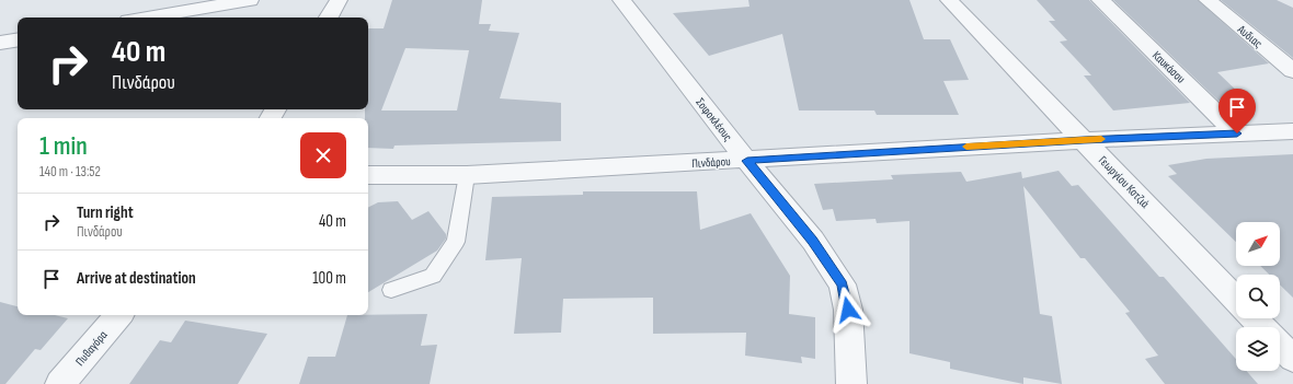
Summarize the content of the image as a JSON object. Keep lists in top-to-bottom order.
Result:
{
  "streets": {
    "street": [
      "Αυδιας",
      "Καυκάσου",
      "Σοφοκλέους",
      "Πινδάρου",
      "Γεωργίου Κοτζιά",
      "Πυθαγόρα"
    ]
  },
  "crossings": [
    ["Καυκάσου", "Πινδάρου"],
    ["Σοφοκλέους", "Πινδάρου"],
    ["Πινδάρου", "Γεωργίου Κοτζιά"]
  ],
  "north": "top right",
  "page": {
    "turn": ["40 m", "Πινδάρου"],
    "heading": ["1 min", "140 m · 13:52"],
    "list": [
      {
        "name": "Turn right",
        "note": "Πινδάρου",
        "value": "40 m"
      },
      {
        "name": "Arrive at destination",
        "value": "100 m"
      }
    ]
  }
}
